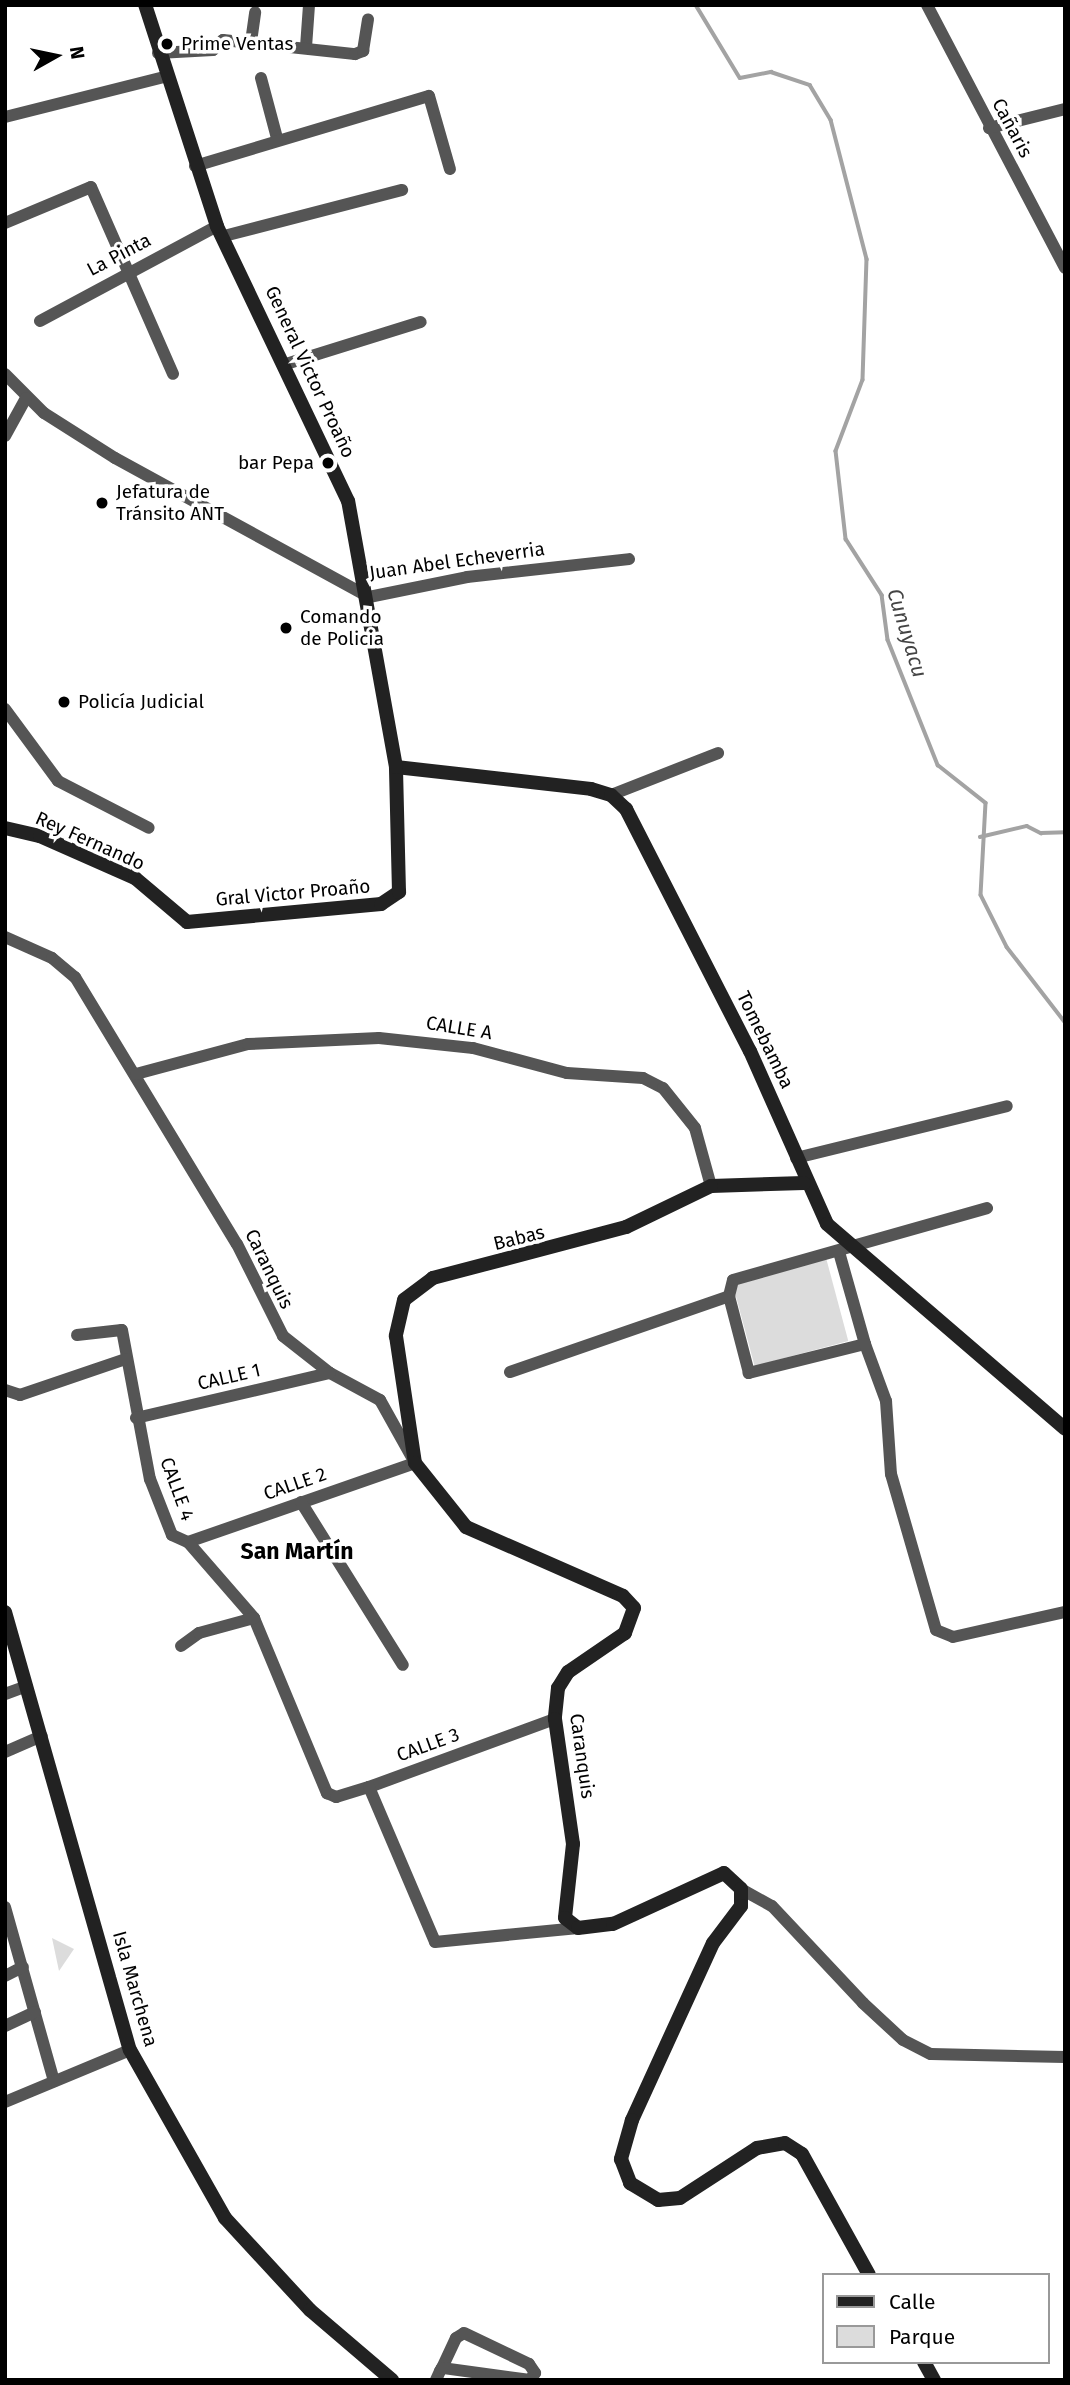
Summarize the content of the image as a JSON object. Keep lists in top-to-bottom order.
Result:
{
  "streets": {
    "street": [
      "Cañaris",
      "La Pinta",
      "General Victor Proaño",
      "Juan Abel Echeverria",
      "Rey Fernando",
      "Gral Victor Proaño",
      "CALLE A",
      "Tomebamba",
      "Babas",
      "Caranquis",
      "CALLE 1",
      "CALLE 2",
      "CALLE 4",
      "CALLE 3",
      "Isla Marchena"
    ]
  },
  "crossings": [
    ["La Pinta", "General Victor Proaño"],
    ["General Victor Proaño", "Juan Abel Echeverria"],
    ["General Victor Proaño", "Gral Victor Proaño"],
    ["Rey Fernando", "Gral Victor Proaño"],
    ["CALLE A", "Babas"],
    ["CALLE A", "Caranquis"],
    ["Tomebamba", "Babas"],
    ["Babas", "Caranquis"],
    ["Babas", "CALLE 2"],
    ["Caranquis", "CALLE 1"],
    ["Caranquis", "CALLE 2"],
    ["Caranquis", "CALLE 3"],
    ["CALLE 1", "CALLE 4"],
    ["CALLE 2", "CALLE 4"],
    ["CALLE 4", "CALLE 3"]
  ],
  "districts": ["San Martín"],
  "water": ["Cunuyacu"],
  "places": [
    "Prime Ventas",
    "bar Pepa",
    "Jefatura de Tránsito ANT",
    "Comando de Policia",
    "Policía Judicial"
  ],
  "legend": ["Calle", "Parque"],
  "north": "right"
}
